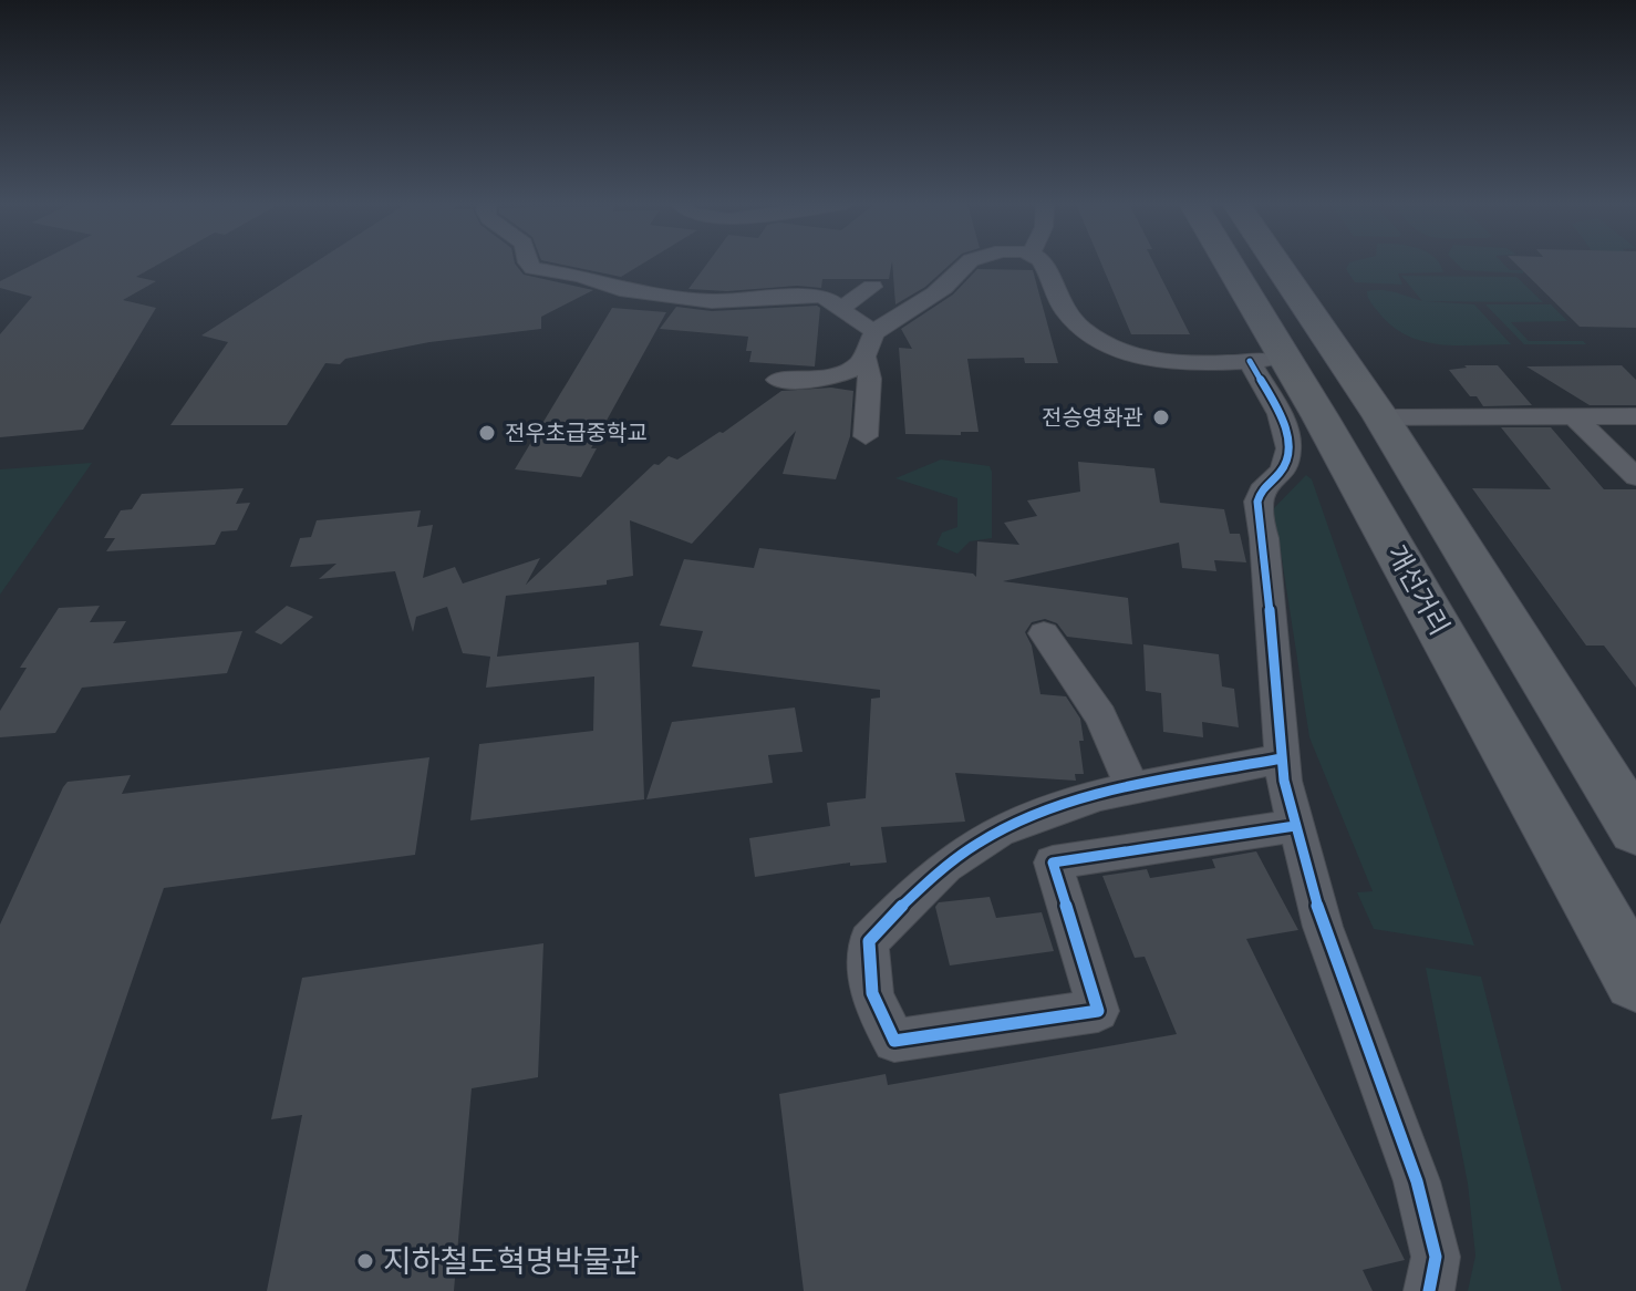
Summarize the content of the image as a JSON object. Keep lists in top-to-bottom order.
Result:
{
  "streets": {
    "main road": ["개선거리"]
  },
  "places": ["전승영화관", "전우초급중학교", "지하철도혁명박물관"]
}
